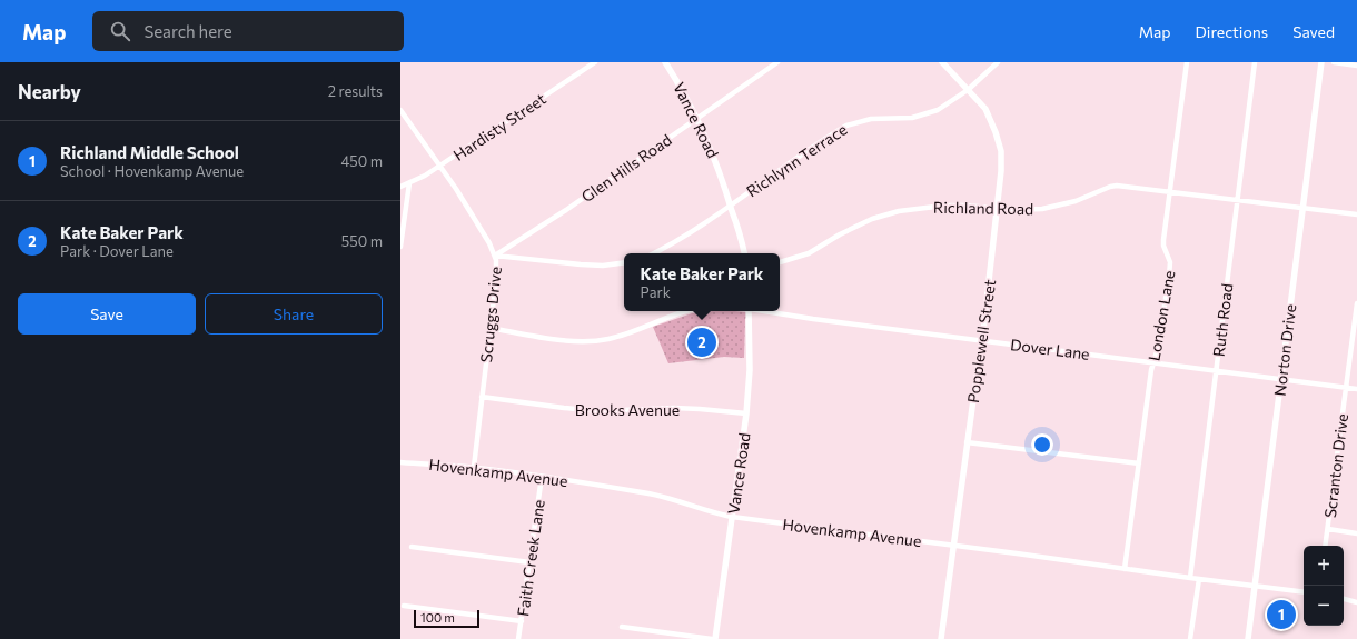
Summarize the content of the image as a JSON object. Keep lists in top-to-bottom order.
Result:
{
  "streets": {
    "street": [
      "Vance Road",
      "Hardisty Street",
      "Richlynn Terrace",
      "Glen Hills Road",
      "Richland Road",
      "Scruggs Drive",
      "London Lane",
      "Ruth Road",
      "Popplewell Street",
      "Dover Lane",
      "Norton Drive",
      "Brooks Avenue",
      "Scranton Drive",
      "Hovenkamp Avenue",
      "Faith Creek Lane"
    ]
  },
  "crossings": [
    ["Vance Road", "Richlynn Terrace"],
    ["Vance Road", "Glen Hills Road"],
    ["Vance Road", "Brooks Avenue"],
    ["Vance Road", "Hovenkamp Avenue"],
    ["Hardisty Street", "Scruggs Drive"],
    ["Richlynn Terrace", "Popplewell Street"],
    ["Glen Hills Road", "Scruggs Drive"],
    ["Richland Road", "London Lane"],
    ["Richland Road", "Ruth Road"],
    ["Richland Road", "Popplewell Street"],
    ["Richland Road", "Norton Drive"],
    ["Scruggs Drive", "Brooks Avenue"],
    ["Scruggs Drive", "Hovenkamp Avenue"],
    ["London Lane", "Dover Lane"],
    ["London Lane", "Hovenkamp Avenue"],
    ["Ruth Road", "Dover Lane"],
    ["Ruth Road", "Hovenkamp Avenue"],
    ["Popplewell Street", "Dover Lane"],
    ["Popplewell Street", "Hovenkamp Avenue"],
    ["Dover Lane", "Norton Drive"],
    ["Dover Lane", "Scranton Drive"],
    ["Norton Drive", "Hovenkamp Avenue"],
    ["Hovenkamp Avenue", "Faith Creek Lane"]
  ],
  "scale_bar": "100 m",
  "page": {
    "header": "Map",
    "search": "Search here",
    "nav": ["Map", "Directions", "Saved"],
    "heading": ["Nearby", "2 results"],
    "list": [
      {
        "mark": "1",
        "name": "Richland Middle School",
        "note": "School · Hovenkamp Avenue",
        "value": "450 m"
      },
      {
        "mark": "2",
        "name": "Kate Baker Park",
        "note": "Park · Dover Lane",
        "value": "550 m"
      }
    ],
    "popup": ["Kate Baker Park", "Park"],
    "buttons": ["Save", "Share"],
    "pins": ["2", "1"],
    "map_buttons": ["+", "−"],
    "scale": "100 m"
  }
}
